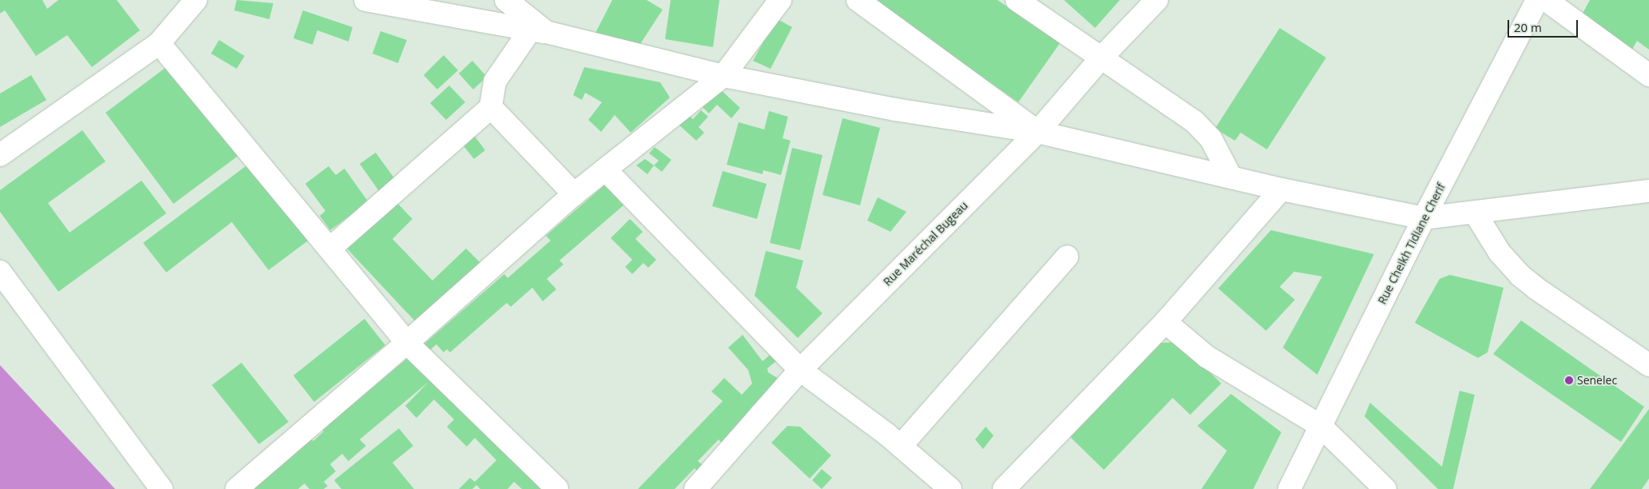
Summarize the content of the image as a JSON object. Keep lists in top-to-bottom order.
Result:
{
  "streets": {
    "street": ["Rue Maréchal Bugeau", "Rue Cheikh Tidiane Cherif"]
  },
  "places": ["Senelec"],
  "scale_bar": "20 m"
}
